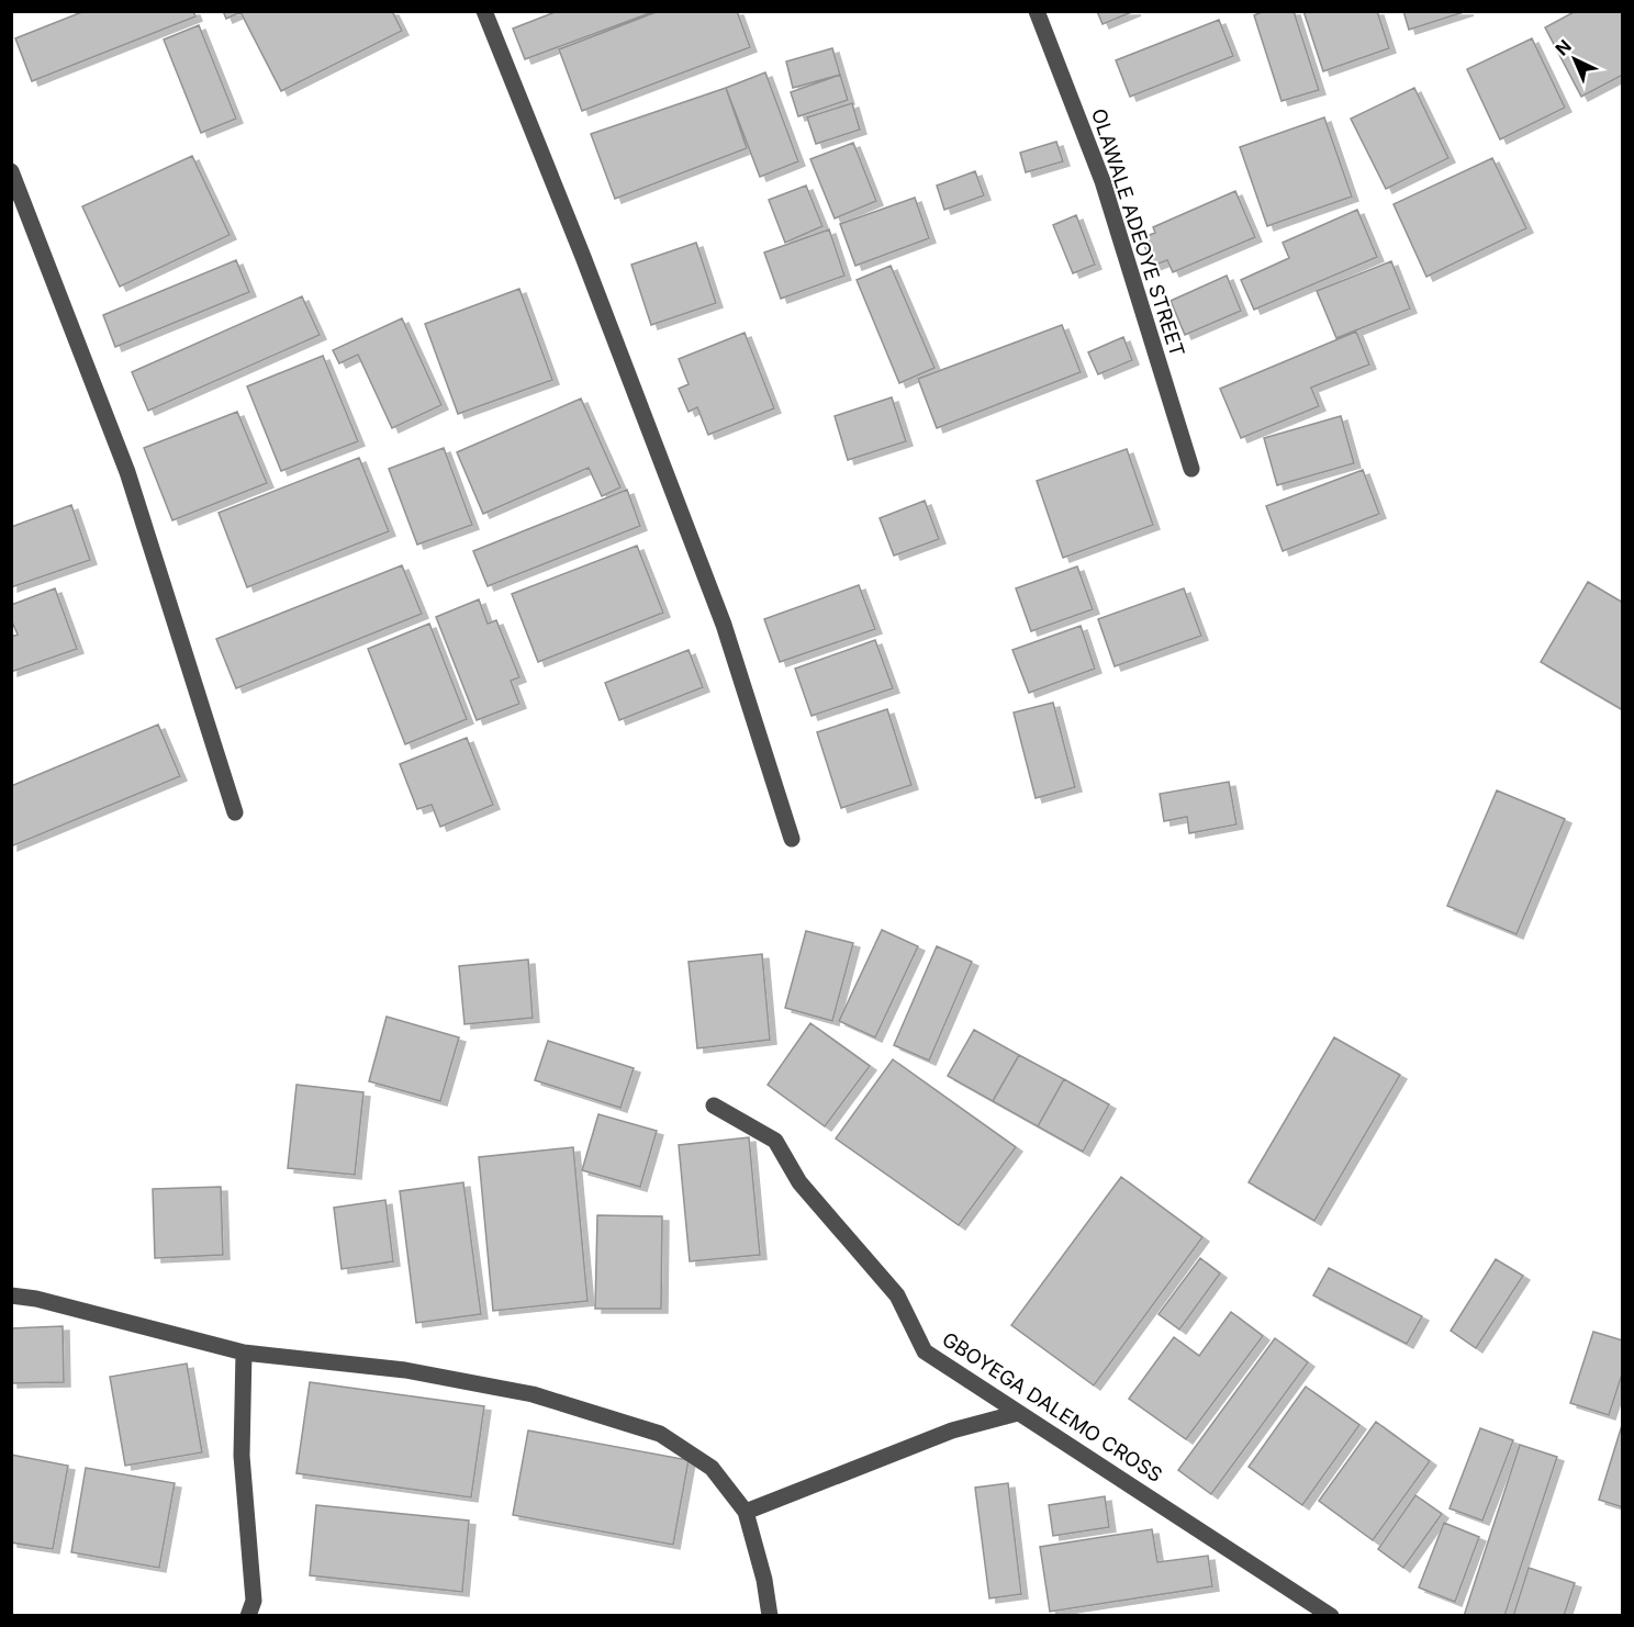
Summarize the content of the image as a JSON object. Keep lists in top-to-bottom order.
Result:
{
  "streets": {
    "street": ["OLAWALE ADEOYE STREET", "GBOYEGA DALEMO CROSS"]
  },
  "north": "top left"
}
